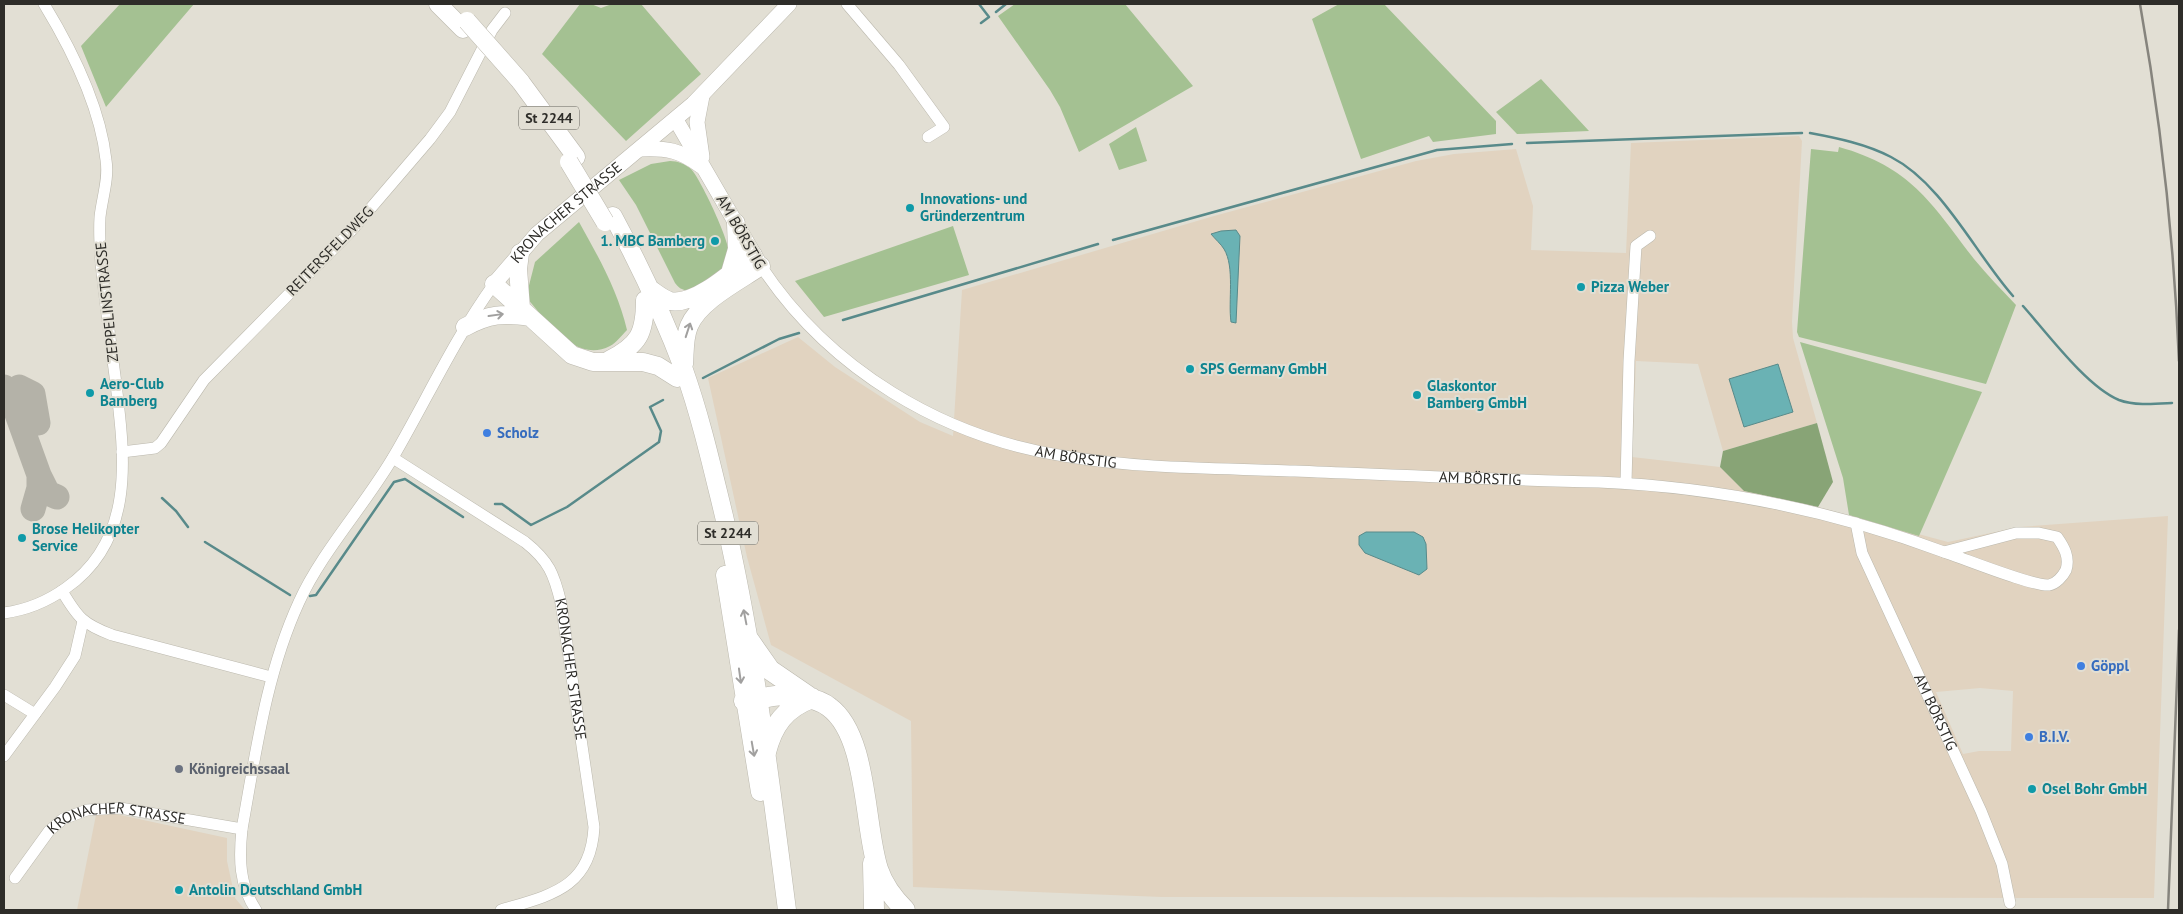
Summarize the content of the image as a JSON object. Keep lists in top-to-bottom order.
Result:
{
  "streets": {
    "main road": ["St 2244"],
    "street": [
      "KRONACHER STRASSE",
      "AM BÖRSTIG",
      "REITERSFELDWEG",
      "ZEPPELINSTRASSE"
    ]
  },
  "crossings": [
    ["KRONACHER STRASSE", "AM BÖRSTIG"],
    ["REITERSFELDWEG", "ZEPPELINSTRASSE"]
  ],
  "places": [
    "Innovations- und Gründerzentrum",
    "1. MBC Bamberg",
    "Pizza Weber",
    "SPS Germany GmbH",
    "Aero-Club Bamberg",
    "Glaskontor Bamberg GmbH",
    "Scholz",
    "Brose Helikopter Service",
    "Göppl",
    "B.I.V.",
    "Königreichssaal",
    "Osel Bohr GmbH",
    "Antolin Deutschland GmbH"
  ]
}
